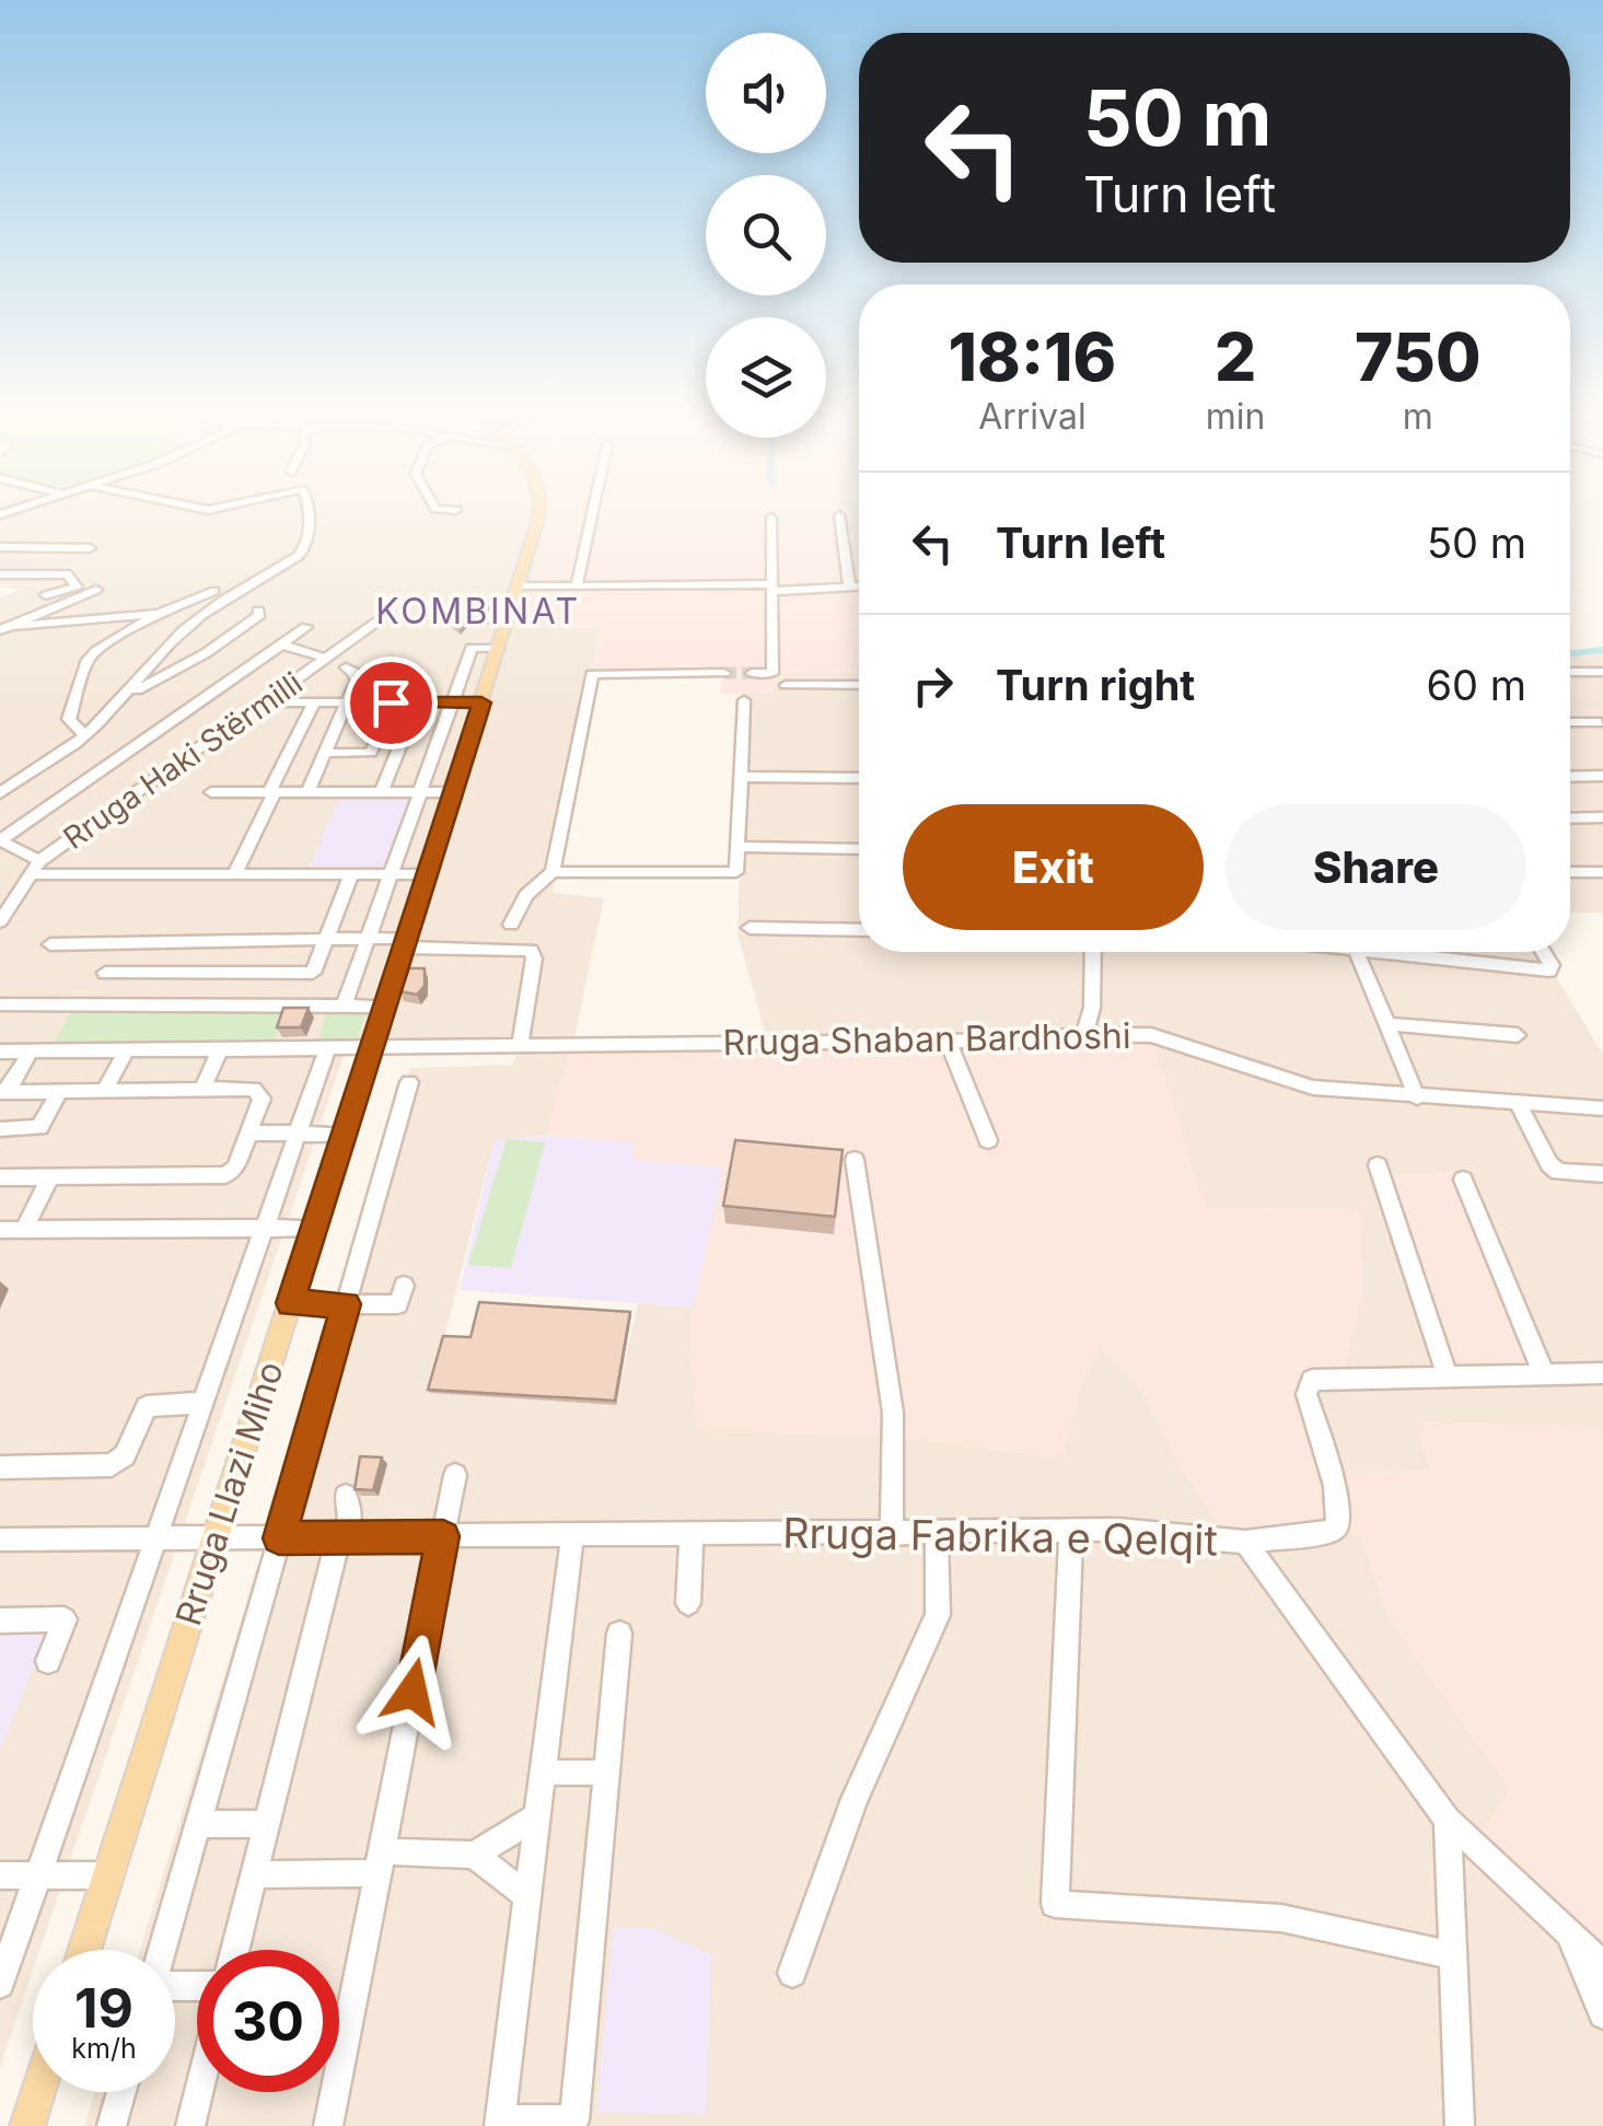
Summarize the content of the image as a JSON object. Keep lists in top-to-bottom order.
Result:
{
  "streets": {
    "main road": ["Rruga Llazi Miho"],
    "street": ["Rruga Haki Stërmilli", "Rruga Shaban Bardhoshi", "Rruga Fabrika e Qelqit"]
  },
  "crossings": [
    ["Rruga Shaban Bardhoshi", "Rruga Llazi Miho"],
    ["Rruga Llazi Miho", "Rruga Fabrika e Qelqit"]
  ],
  "districts": ["KOMBINAT"],
  "page": {
    "turn": ["50 m", "Turn left"],
    "eta": [
      "18:16",
      "Arrival",
      "2",
      "min",
      "750",
      "m"
    ],
    "list": [
      {
        "name": "Turn left",
        "value": "50 m"
      },
      {
        "name": "Turn right",
        "value": "60 m"
      }
    ],
    "buttons": ["Exit", "Share"],
    "speed": "19 km/h",
    "limit": "30"
  }
}
